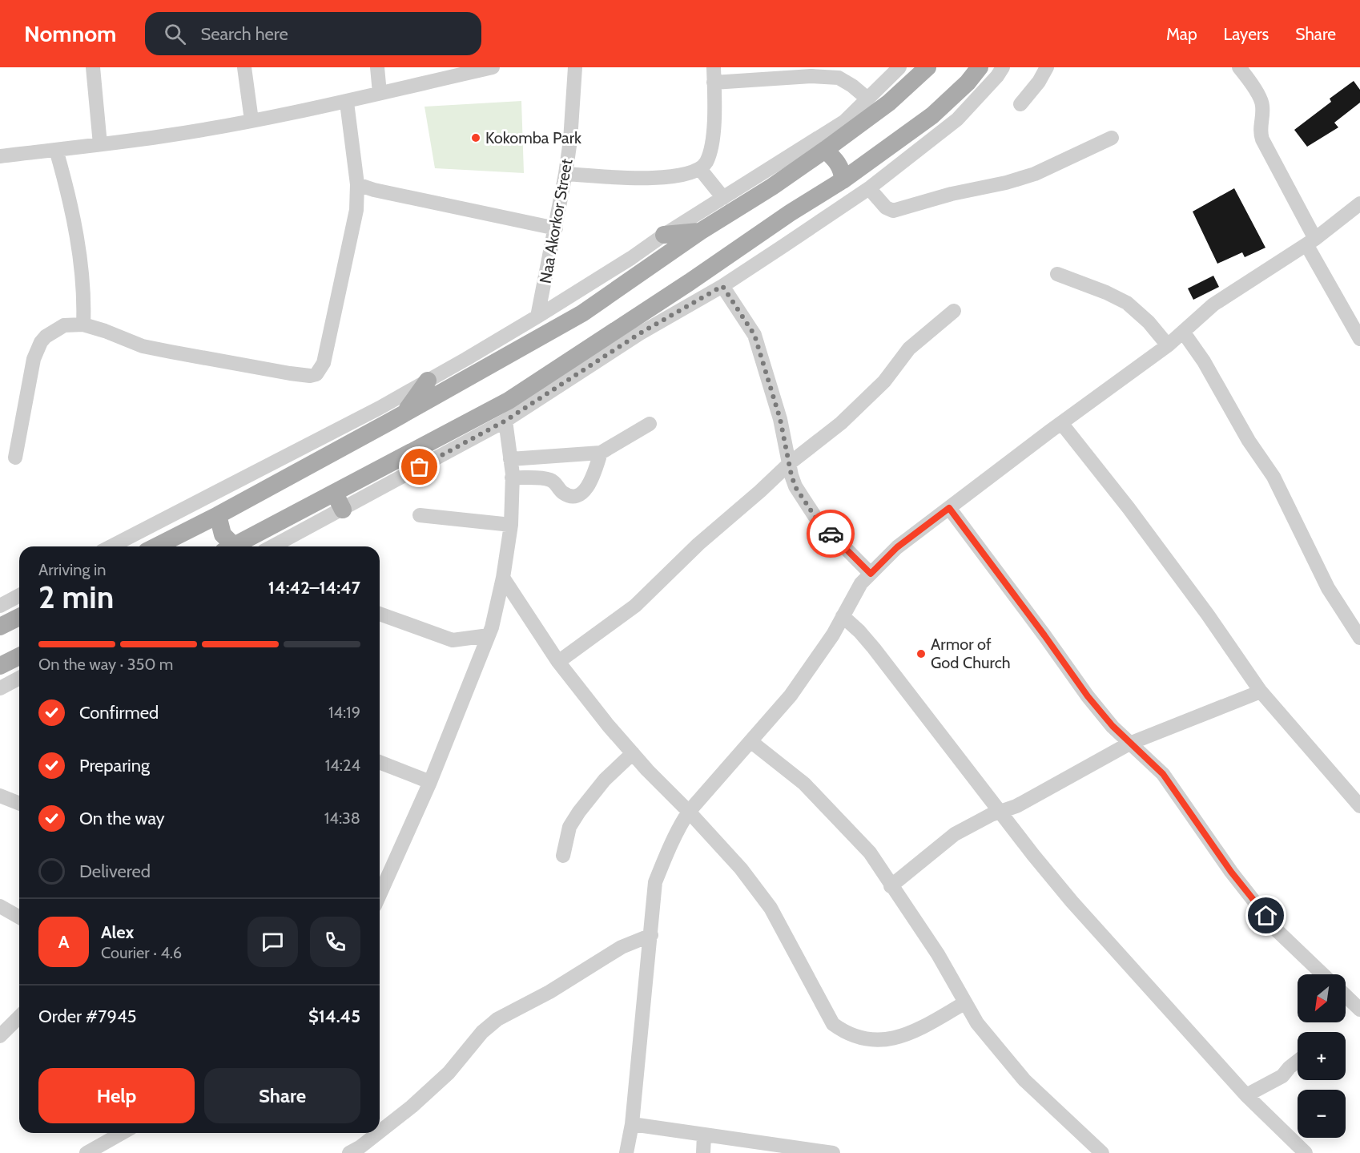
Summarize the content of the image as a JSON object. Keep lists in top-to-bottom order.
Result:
{
  "streets": {
    "street": ["Naa Akorkor Street"]
  },
  "places": ["Kokomba Park", "Armor of God Church"],
  "north": "bottom left",
  "page": {
    "header": "Nomnom",
    "search": "Search here",
    "nav": ["Map", "Layers", "Share"],
    "heading": ["2 min", "Arriving in", "14:42–14:47"],
    "panel": [
      "Alex",
      "Courier · 4.6",
      "Order #7945",
      "$14.45"
    ],
    "bar": "On the way · 350 m",
    "list": [
      ["Confirmed", "14:19"],
      ["Preparing", "14:24"],
      ["On the way", "14:38"],
      "Delivered"
    ],
    "round": "A",
    "map_buttons": ["+", "−"],
    "buttons": ["Help", "Share"]
  }
}
